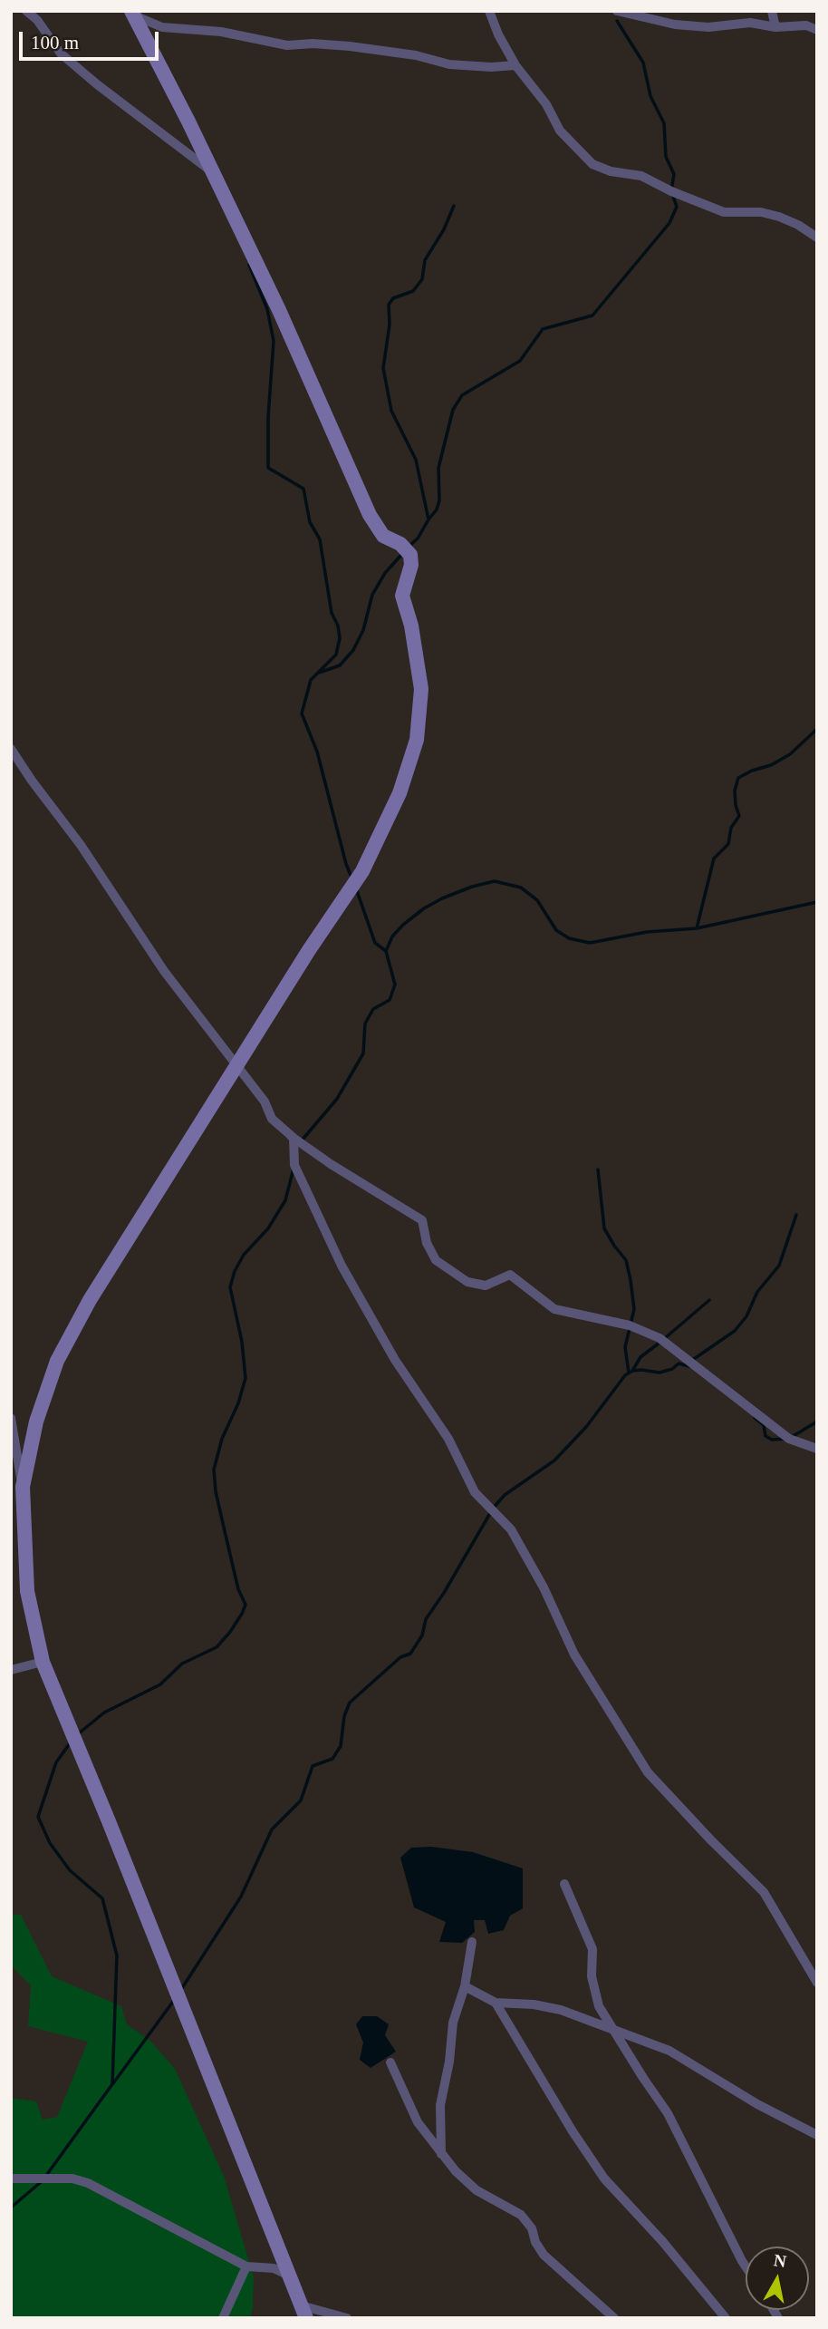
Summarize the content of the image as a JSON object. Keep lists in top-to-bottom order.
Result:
{
  "scale_bar": "100 m",
  "north": "top"
}
